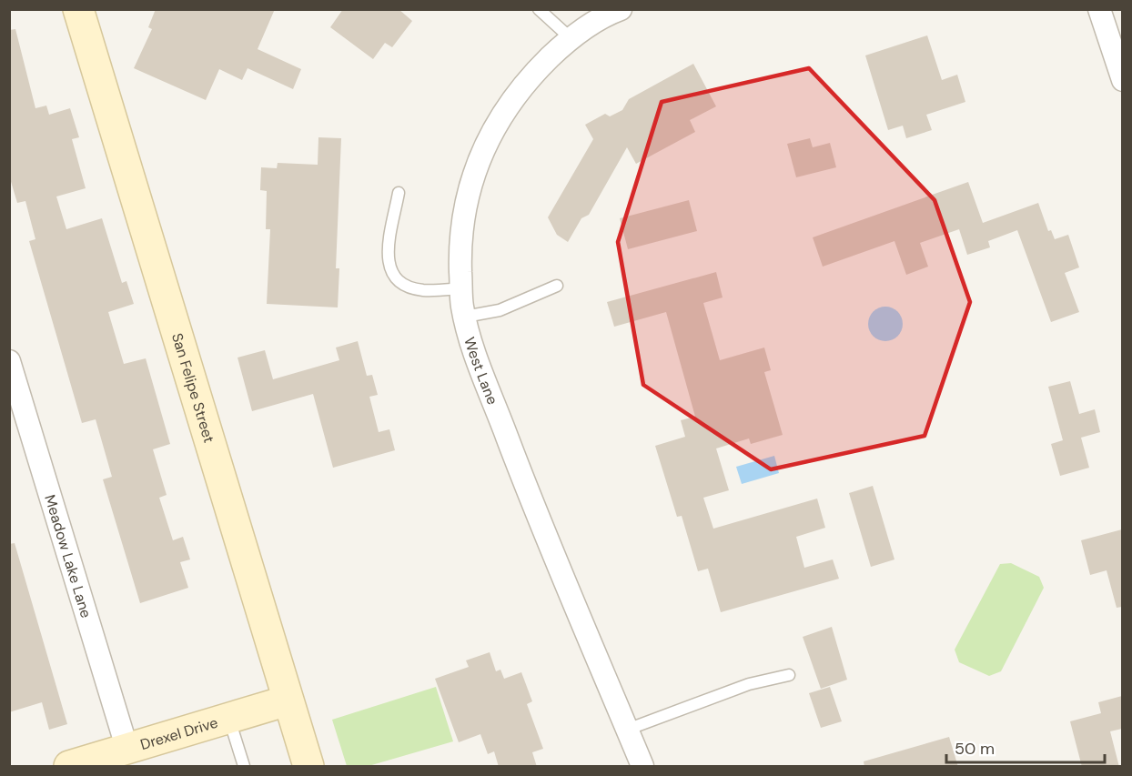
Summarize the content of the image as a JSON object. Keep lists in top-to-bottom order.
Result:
{
  "streets": {
    "main road": ["San Felipe Street", "Drexel Drive"],
    "street": ["West Lane", "Meadow Lake Lane"]
  },
  "crossings": [
    ["San Felipe Street", "Drexel Drive"],
    ["Meadow Lake Lane", "Drexel Drive"]
  ],
  "scale_bar": "50 m"
}
